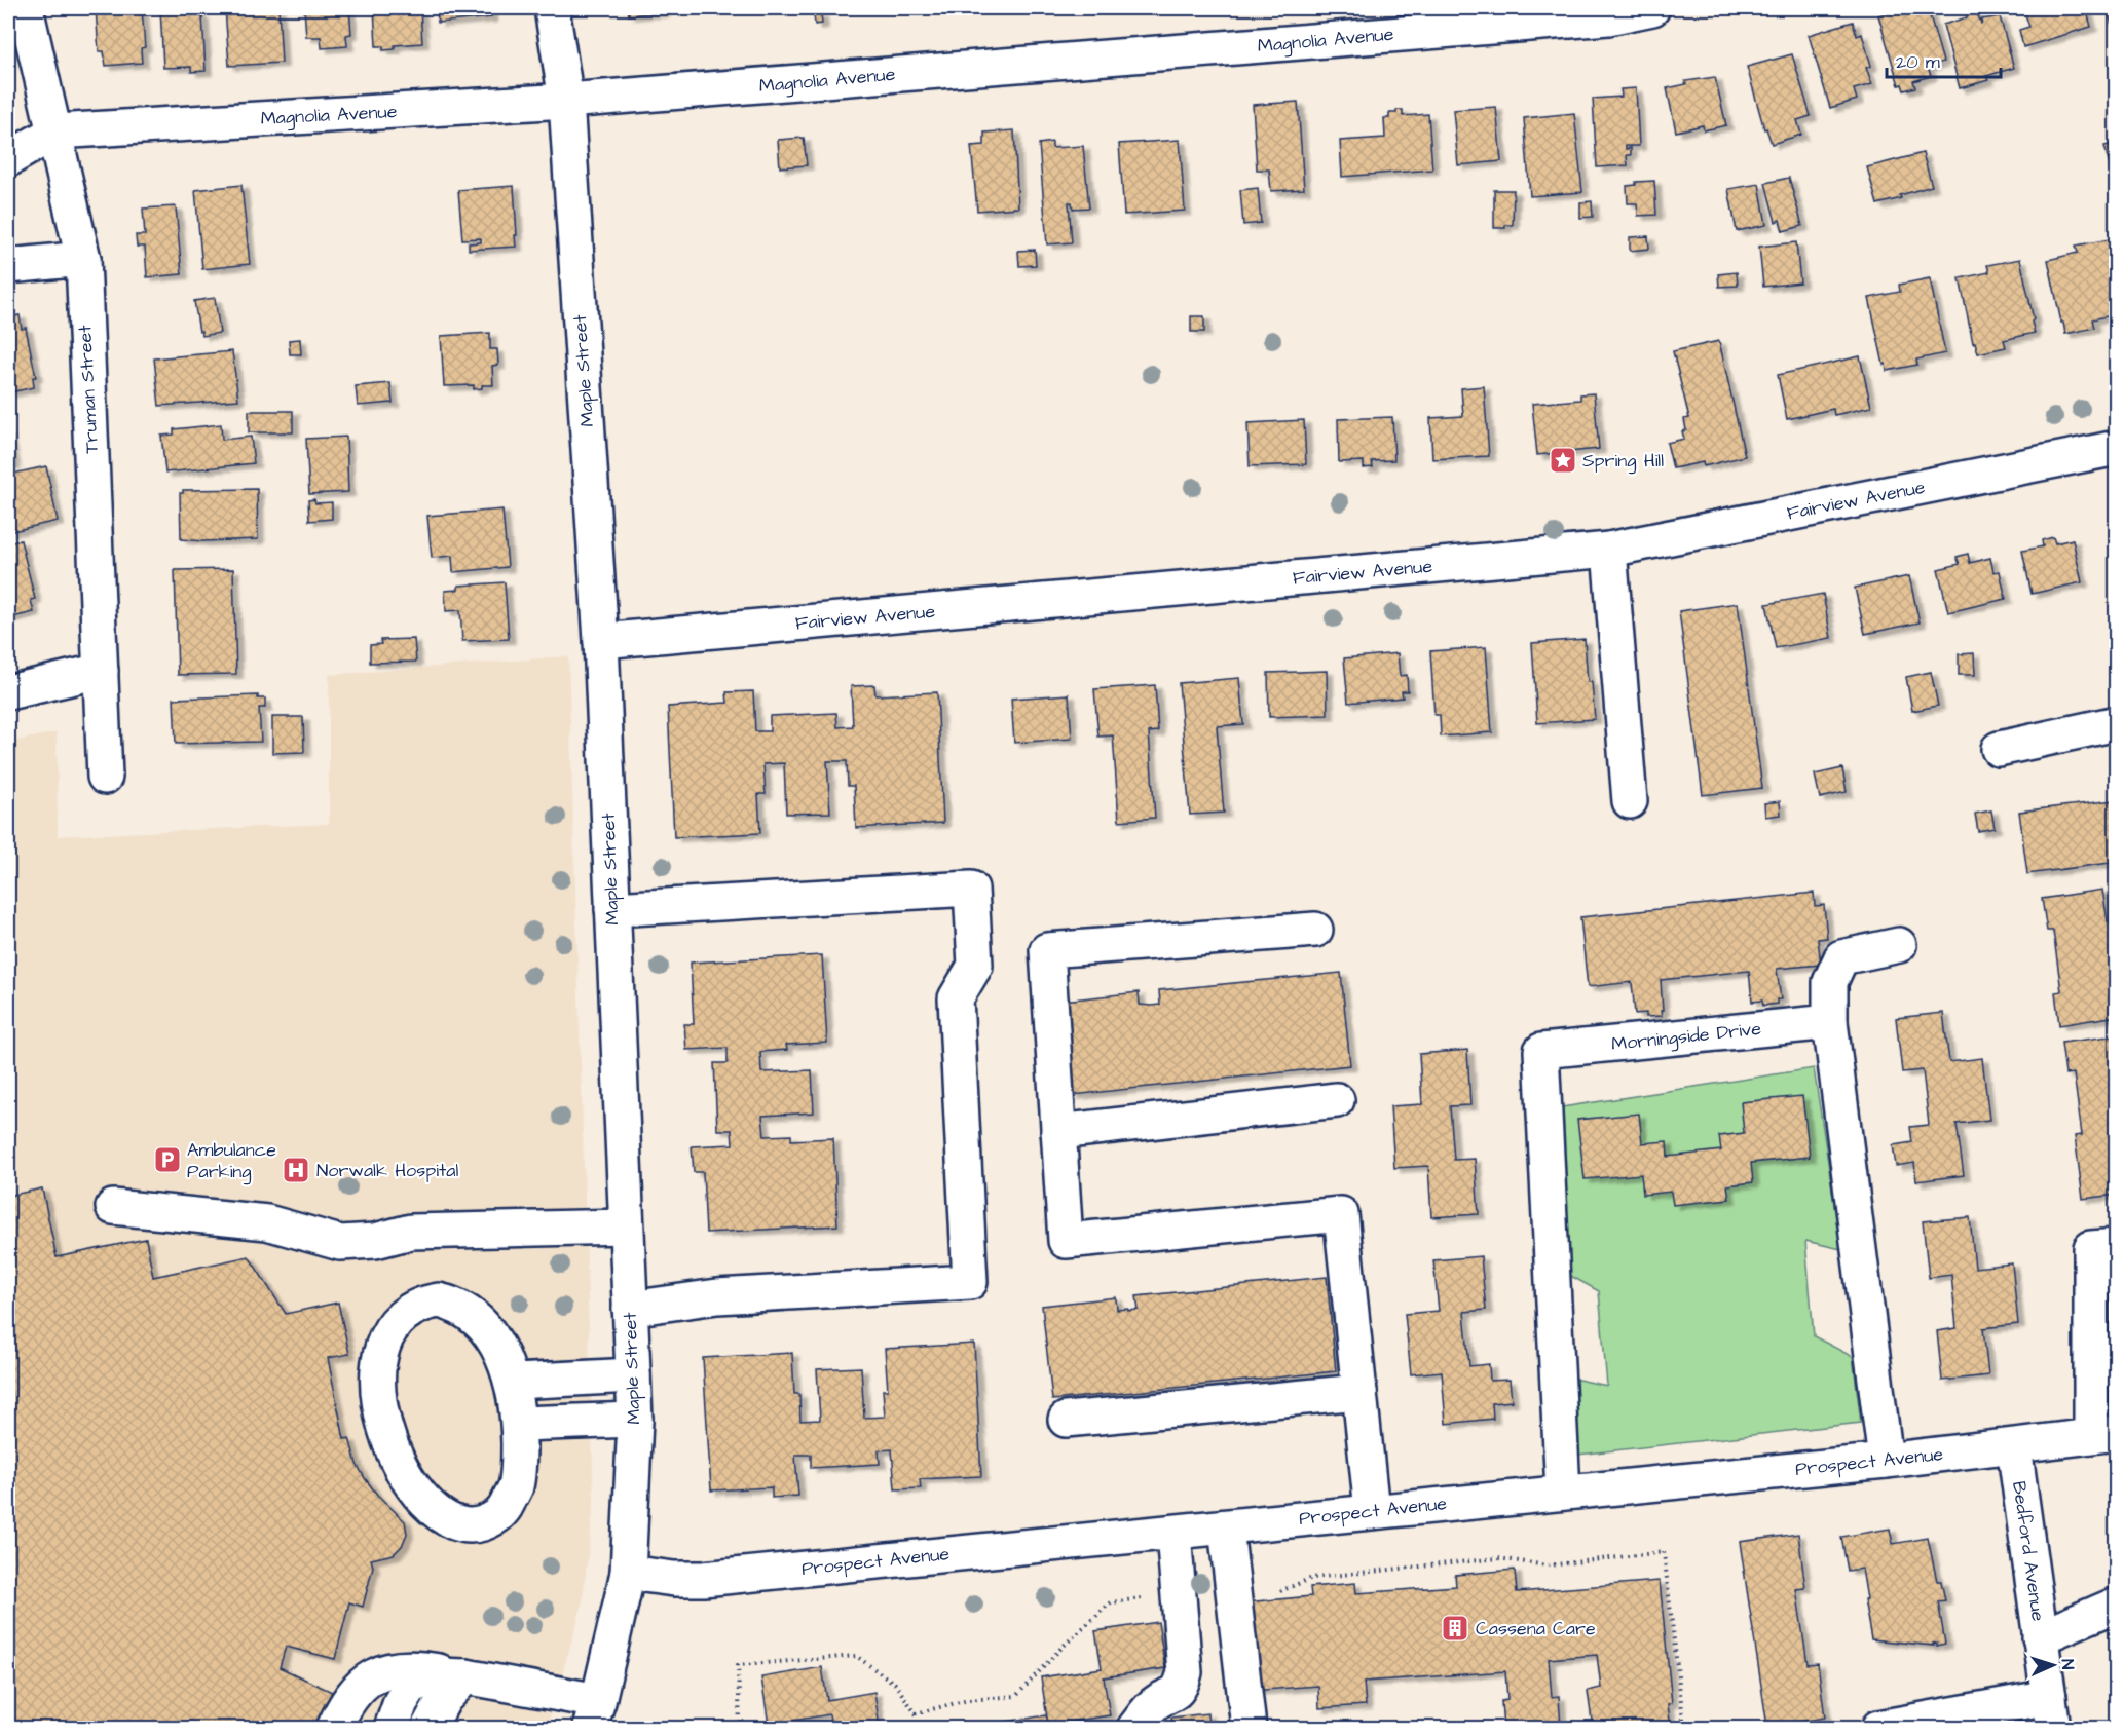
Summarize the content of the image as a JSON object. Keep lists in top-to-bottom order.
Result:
{
  "streets": {
    "street": [
      "Magnolia Avenue",
      "Maple Street",
      "Truman Street",
      "Fairview Avenue",
      "Morningside Drive",
      "Prospect Avenue",
      "Bedford Avenue"
    ]
  },
  "crossings": [
    ["Magnolia Avenue", "Maple Street"],
    ["Magnolia Avenue", "Truman Street"],
    ["Maple Street", "Fairview Avenue"],
    ["Maple Street", "Prospect Avenue"],
    ["Morningside Drive", "Prospect Avenue"],
    ["Prospect Avenue", "Bedford Avenue"]
  ],
  "places": {
    "place": ["Spring Hill"],
    "parking": ["Ambulance Parking"],
    "hospital": ["Norwalk Hospital"],
    "building": ["Cassena Care"]
  },
  "scale_bar": "20 m",
  "north": "right"
}
